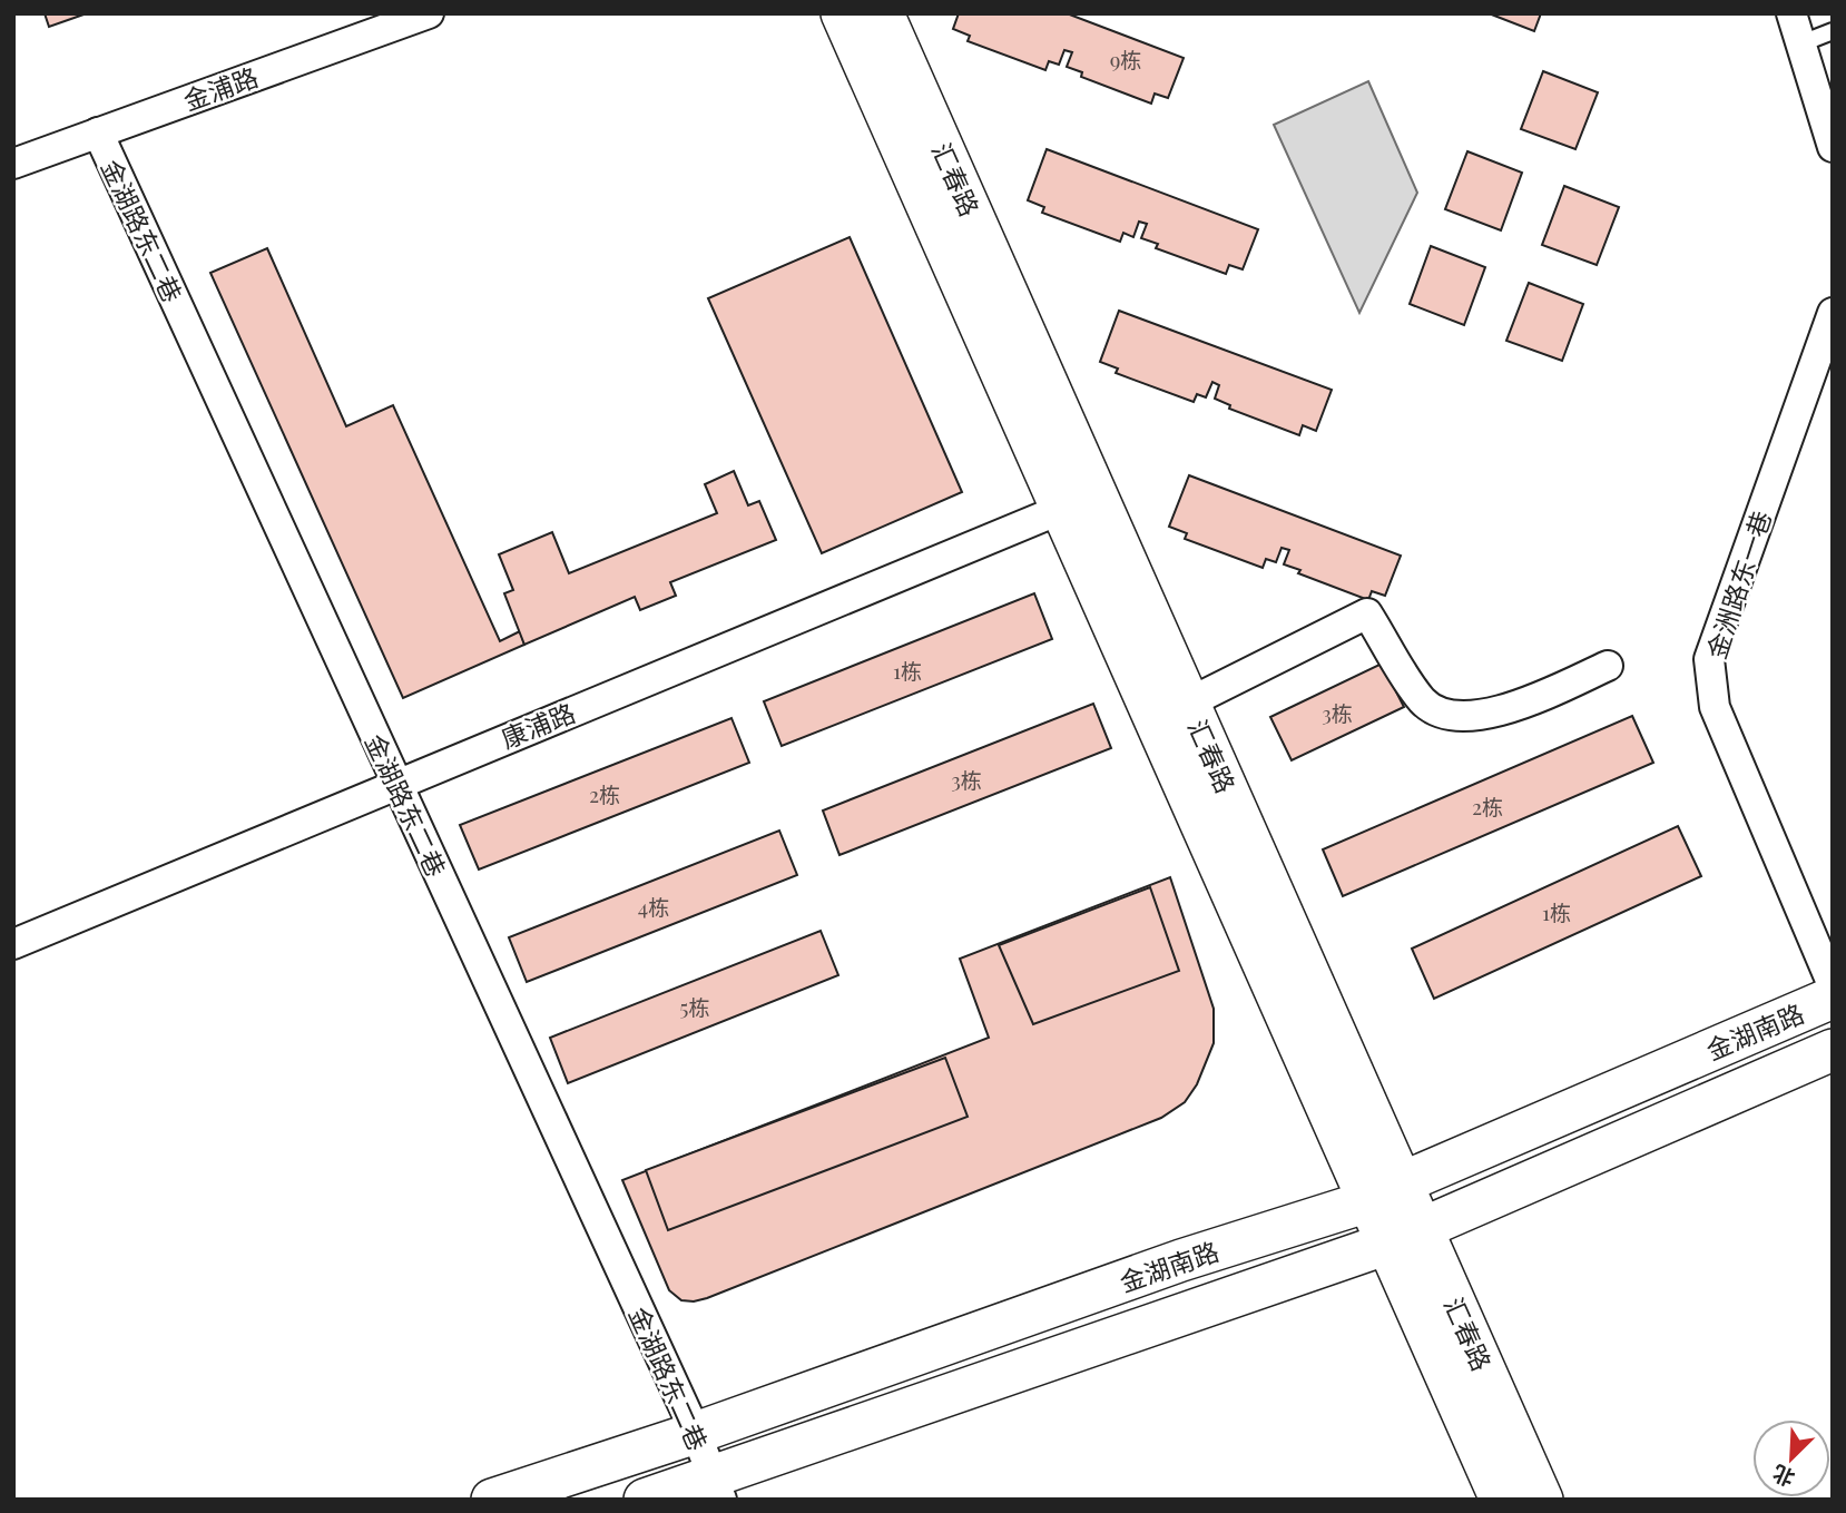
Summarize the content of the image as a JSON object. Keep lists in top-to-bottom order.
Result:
{
  "streets": {
    "main road": ["汇春路", "金湖南路"],
    "street": [
      "金浦路",
      "金湖路东二巷",
      "金洲路东一巷",
      "康浦路"
    ]
  },
  "crossings": [
    ["金浦路", "金湖路东二巷"],
    ["汇春路", "康浦路"],
    ["汇春路", "金湖南路"],
    ["金湖路东二巷", "康浦路"],
    ["金湖路东二巷", "金湖南路"]
  ],
  "house_numbers": [
    "9栋",
    "1栋",
    "3栋",
    "3栋",
    "2栋",
    "2栋",
    "4栋",
    "1栋",
    "5栋"
  ],
  "north": "bottom left"
}
